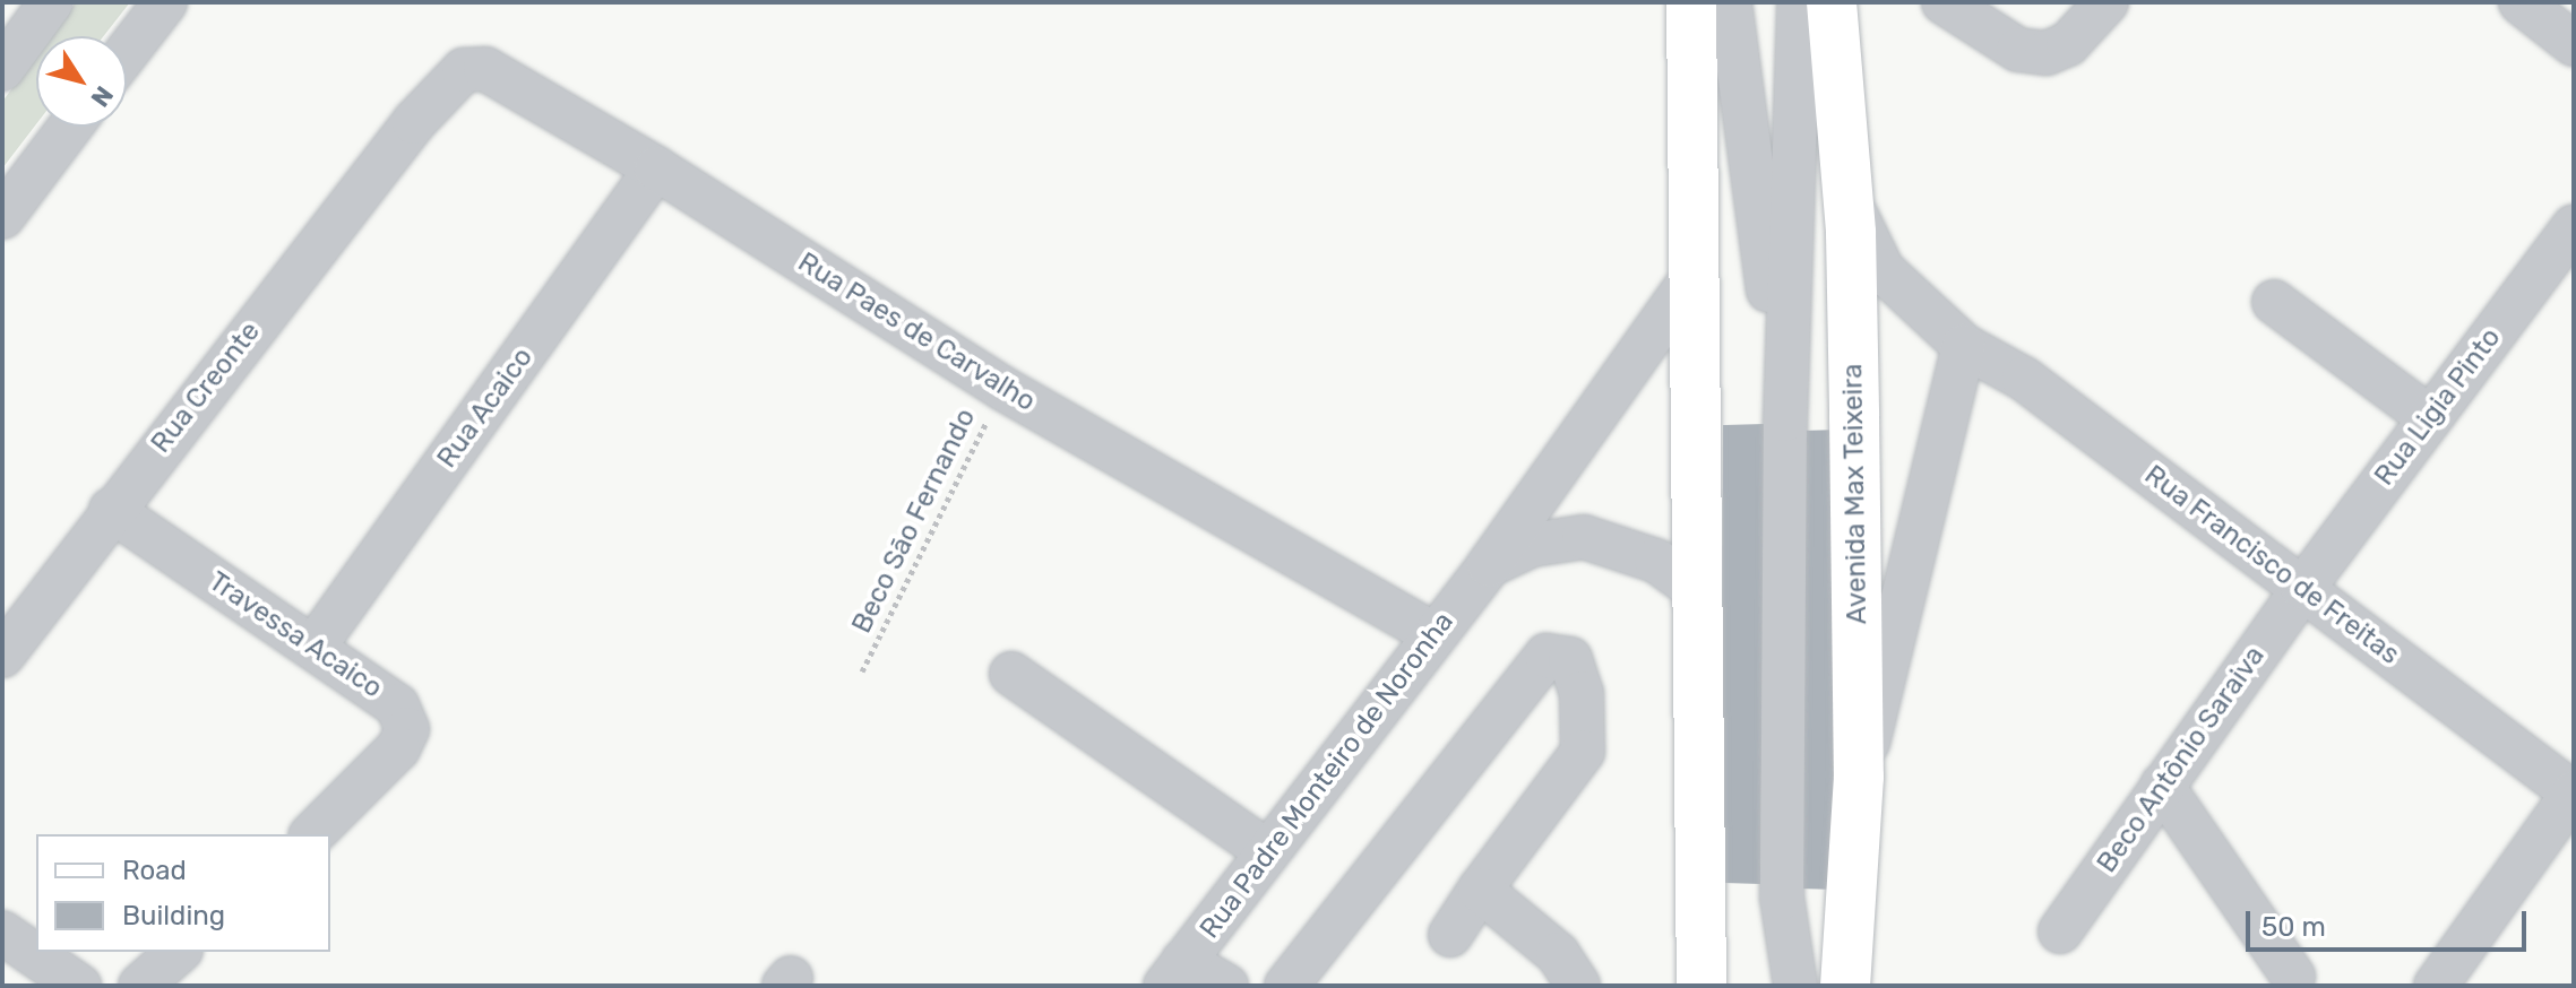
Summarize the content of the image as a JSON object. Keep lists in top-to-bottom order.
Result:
{
  "streets": {
    "main road": ["Avenida Max Teixeira"],
    "street": [
      "Rua Paes de Carvalho",
      "Rua Creonte",
      "Rua Ligia Pinto",
      "Rua Acaico",
      "Rua Francisco de Freitas",
      "Travessa Acaico",
      "Beco Antônio Saraiva",
      "Rua Padre Monteiro de Noronha"
    ],
    "path": ["Beco São Fernando"]
  },
  "crossings": [
    ["Rua Paes de Carvalho", "Rua Creonte"],
    ["Rua Paes de Carvalho", "Rua Acaico"],
    ["Rua Paes de Carvalho", "Beco São Fernando"],
    ["Rua Paes de Carvalho", "Rua Padre Monteiro de Noronha"],
    ["Rua Creonte", "Travessa Acaico"],
    ["Rua Ligia Pinto", "Rua Francisco de Freitas"],
    ["Rua Ligia Pinto", "Beco Antônio Saraiva"],
    ["Rua Acaico", "Travessa Acaico"],
    ["Avenida Max Teixeira", "Rua Francisco de Freitas"],
    ["Rua Francisco de Freitas", "Beco Antônio Saraiva"]
  ],
  "legend": ["Road", "Building"],
  "scale_bar": "50 m",
  "north": "bottom right"
}
